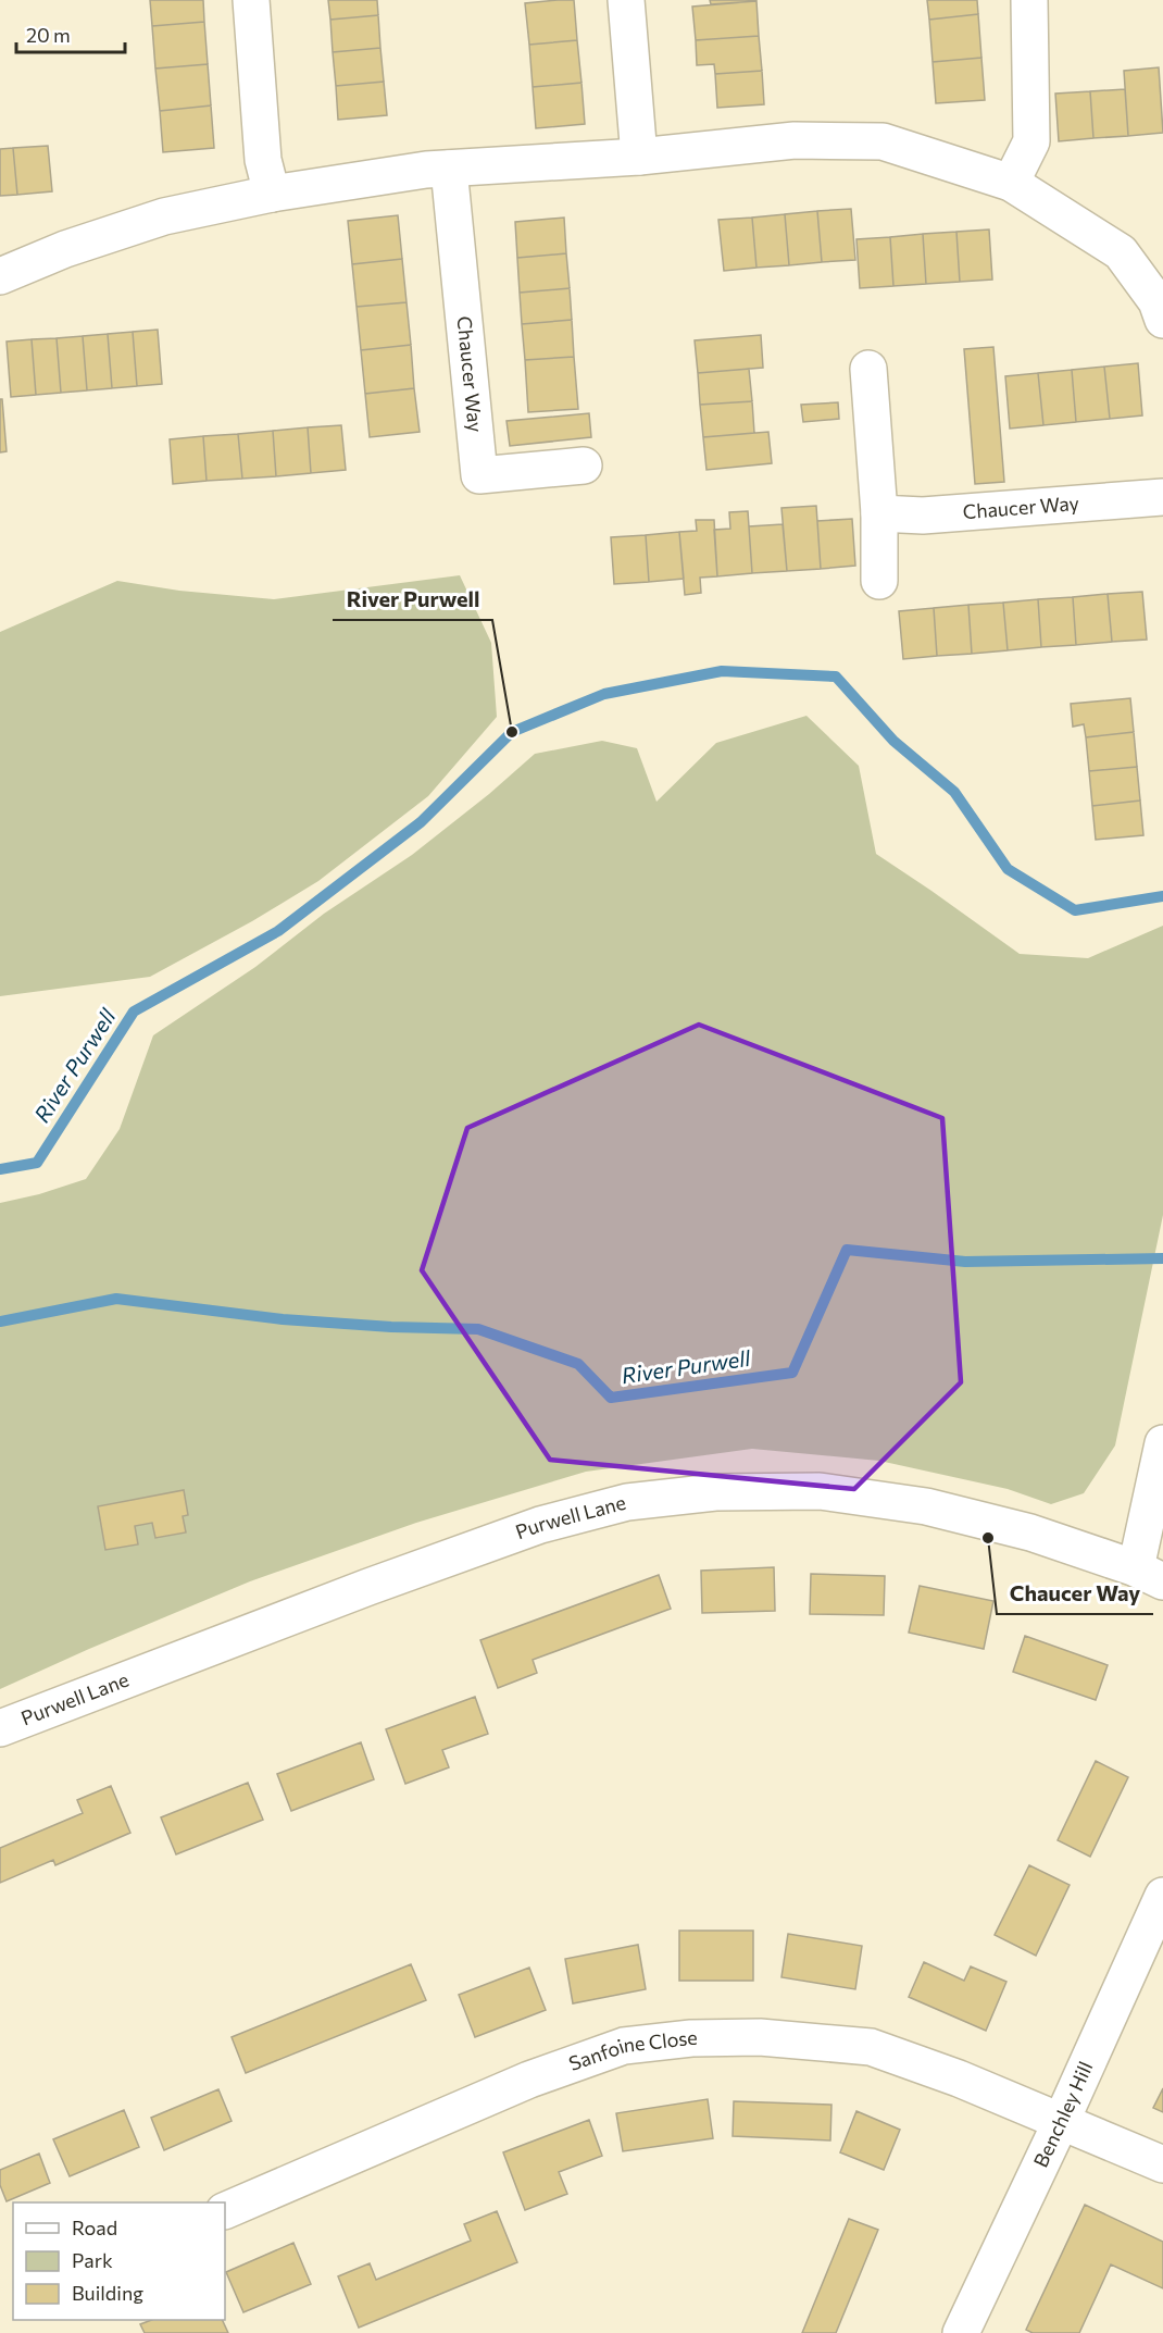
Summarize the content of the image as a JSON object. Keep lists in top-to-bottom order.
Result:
{
  "streets": {
    "street": [
      "Chaucer Way",
      "Purwell Lane",
      "Sanfoine Close",
      "Benchley Hill"
    ]
  },
  "crossings": [
    ["Sanfoine Close", "Benchley Hill"]
  ],
  "water": ["River Purwell"],
  "places": ["River Purwell", "Chaucer Way"],
  "legend": ["Road", "Park", "Building"],
  "scale_bar": "20 m"
}
